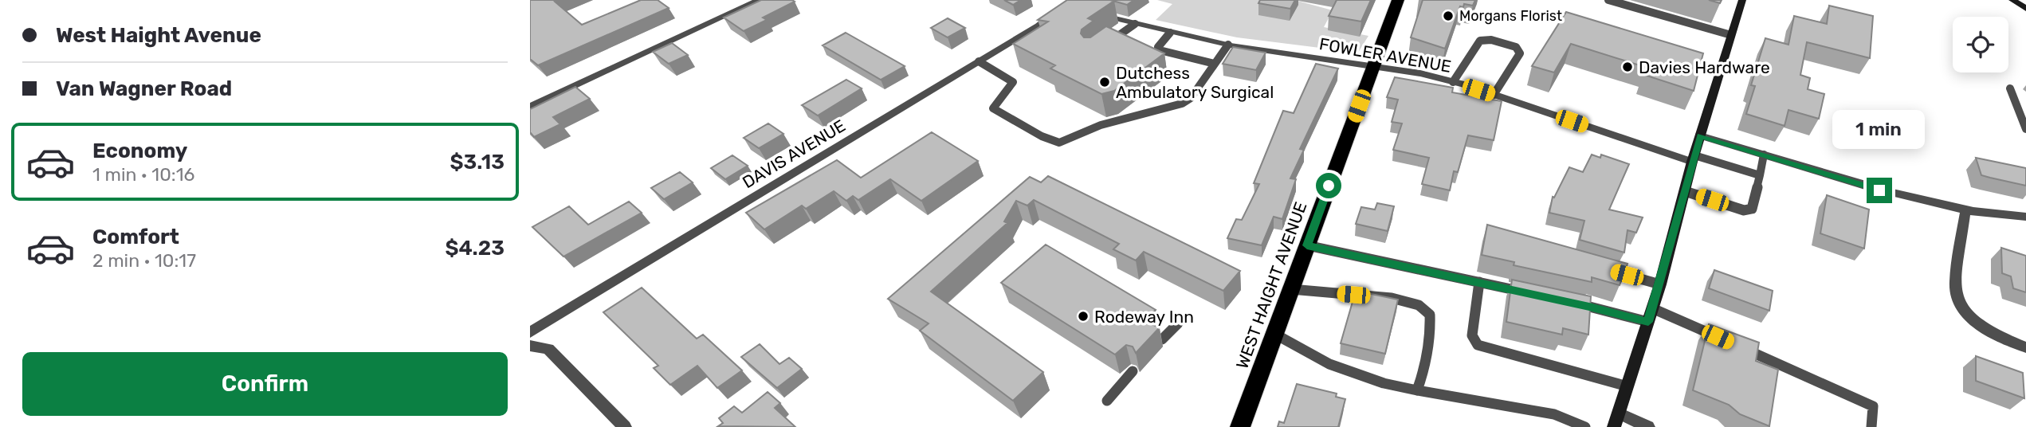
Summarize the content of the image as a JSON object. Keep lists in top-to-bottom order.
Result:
{
  "streets": {
    "highway": ["WEST HAIGHT AVENUE"],
    "street": ["FOWLER AVENUE", "DAVIS AVENUE"]
  },
  "crossings": [
    ["FOWLER AVENUE", "WEST HAIGHT AVENUE"]
  ],
  "places": [
    "Morgans Florist",
    "Davies Hardware",
    "Dutchess Ambulatory Surgical",
    "Rodeway Inn"
  ],
  "page": {
    "banner": ["West Haight Avenue", "Van Wagner Road"],
    "bubble": "1 min",
    "list": [
      {
        "name": "Economy",
        "note": "1 min · 10:16",
        "value": "$3.13"
      },
      {
        "name": "Comfort",
        "note": "2 min · 10:17",
        "value": "$4.23"
      }
    ],
    "buttons": "Confirm"
  }
}
